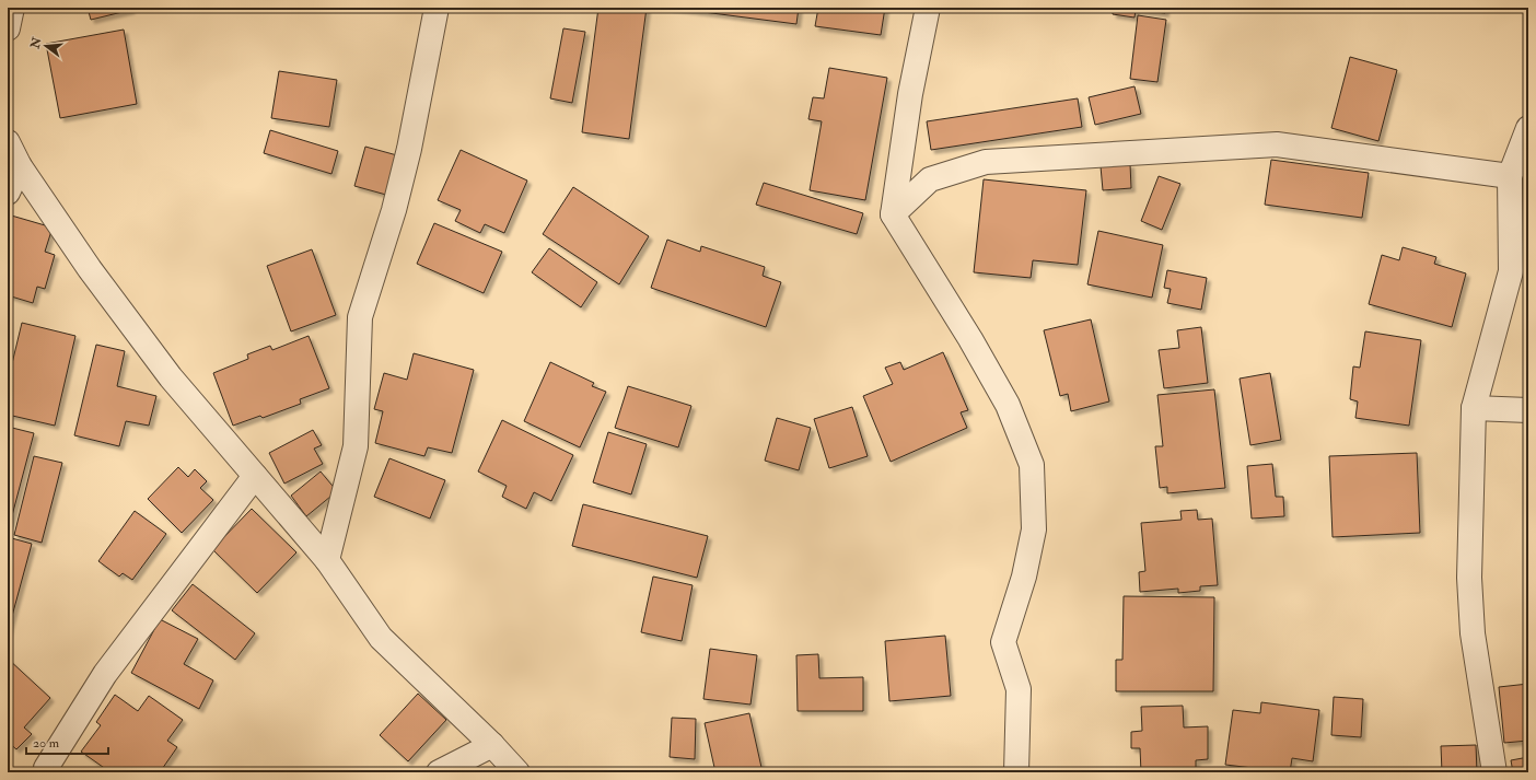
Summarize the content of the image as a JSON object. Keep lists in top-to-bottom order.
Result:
{
  "scale_bar": "20 m",
  "north": "left"
}
